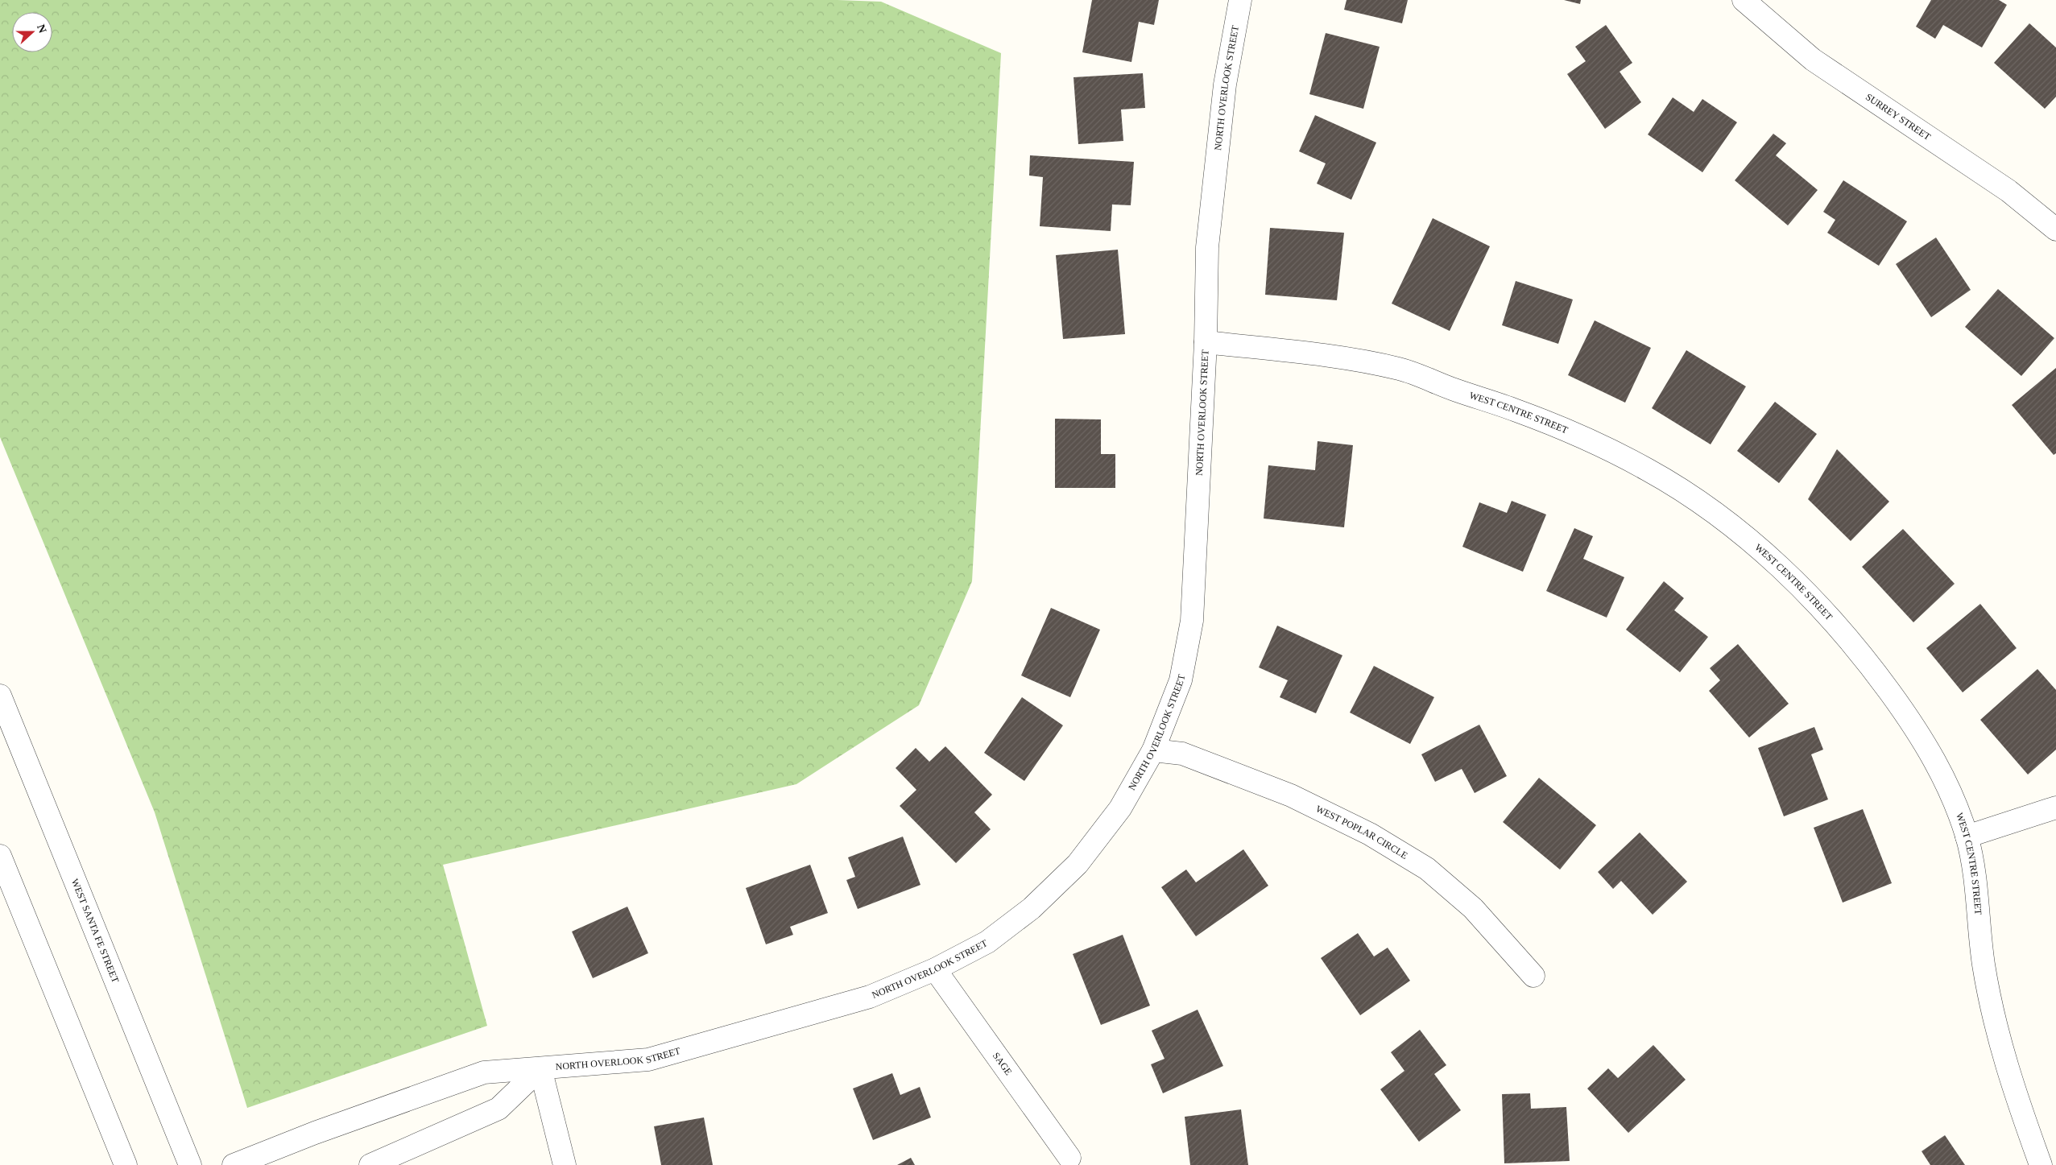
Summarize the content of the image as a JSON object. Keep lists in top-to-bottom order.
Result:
{
  "streets": {
    "street": [
      "NORTH OVERLOOK STREET",
      "SURREY STREET",
      "WEST CENTRE STREET",
      "WEST POPLAR CIRCLE",
      "WEST SANTA FE STREET",
      "SAGE"
    ]
  },
  "crossings": [
    ["NORTH OVERLOOK STREET", "WEST CENTRE STREET"],
    ["NORTH OVERLOOK STREET", "WEST POPLAR CIRCLE"],
    ["NORTH OVERLOOK STREET", "SAGE"]
  ],
  "north": "right"
}
